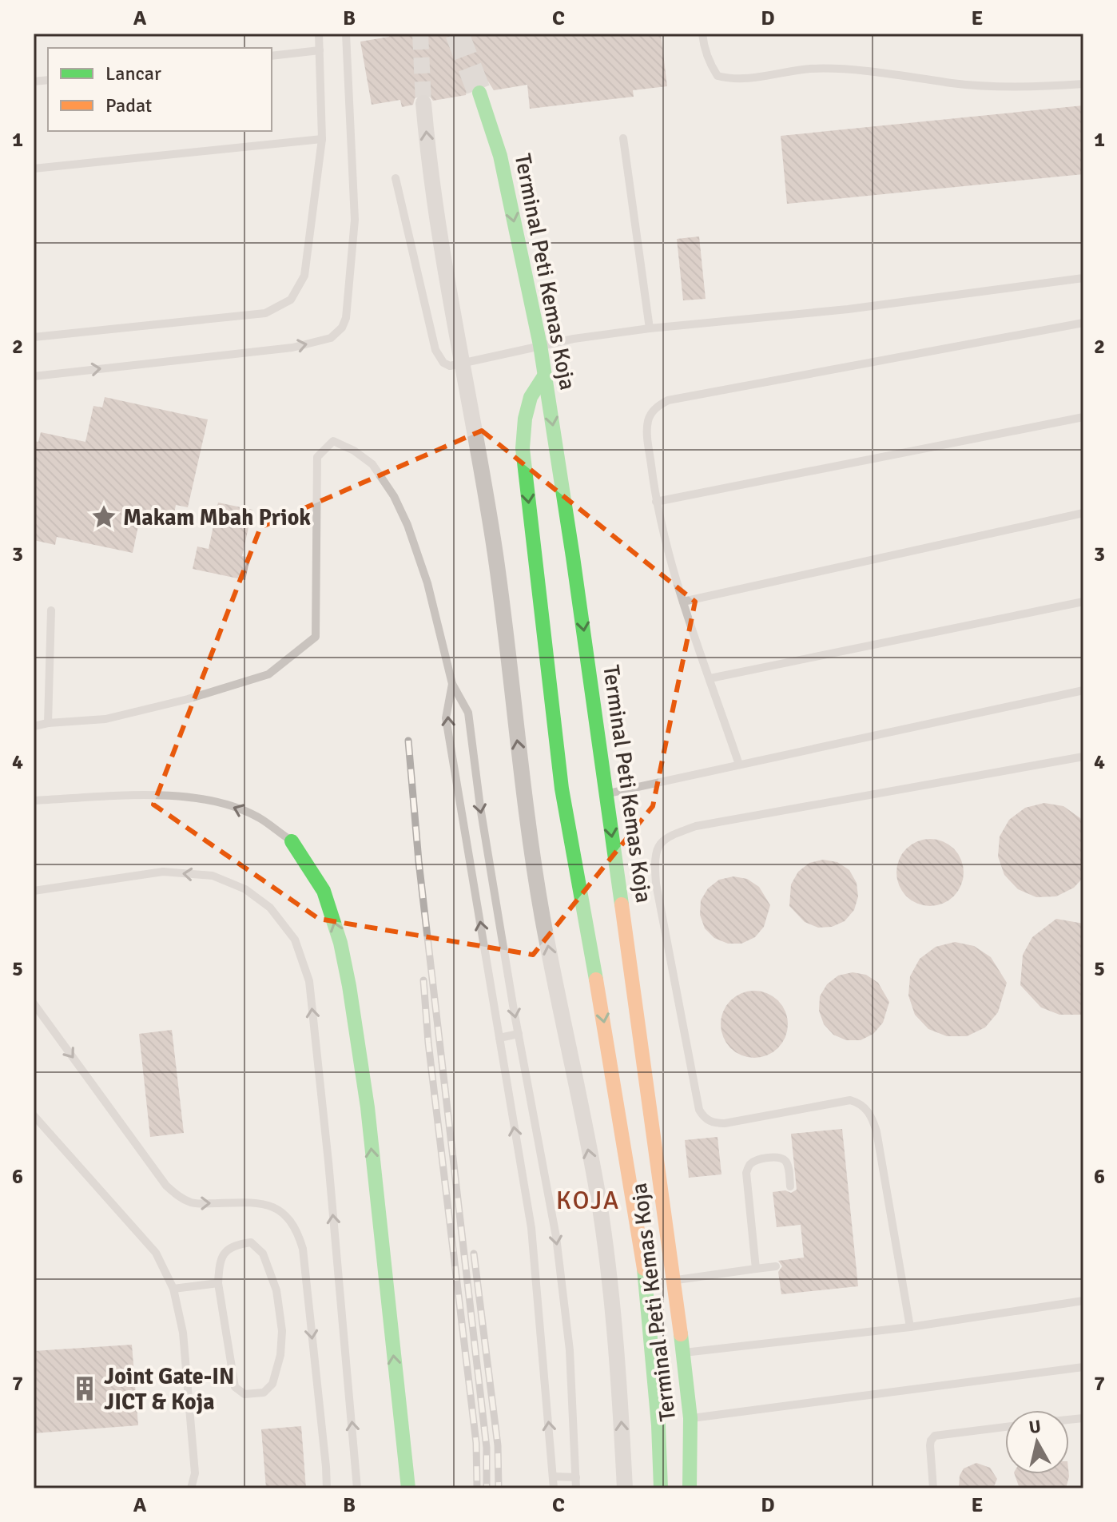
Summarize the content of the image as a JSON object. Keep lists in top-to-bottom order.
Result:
{
  "streets": {
    "main road": ["Terminal Peti Kemas Koja"]
  },
  "districts": ["KOJA"],
  "places": {
    "place": ["Makam Mbah Priok"],
    "building": ["Joint Gate-IN JICT & Koja"]
  },
  "legend": ["Lancar", "Padat"],
  "north": "top",
  "grid": {
    "columns": [
      "A",
      "B",
      "C",
      "D",
      "E"
    ],
    "rows": [
      "1",
      "2",
      "3",
      "4",
      "5",
      "6",
      "7"
    ]
  }
}
